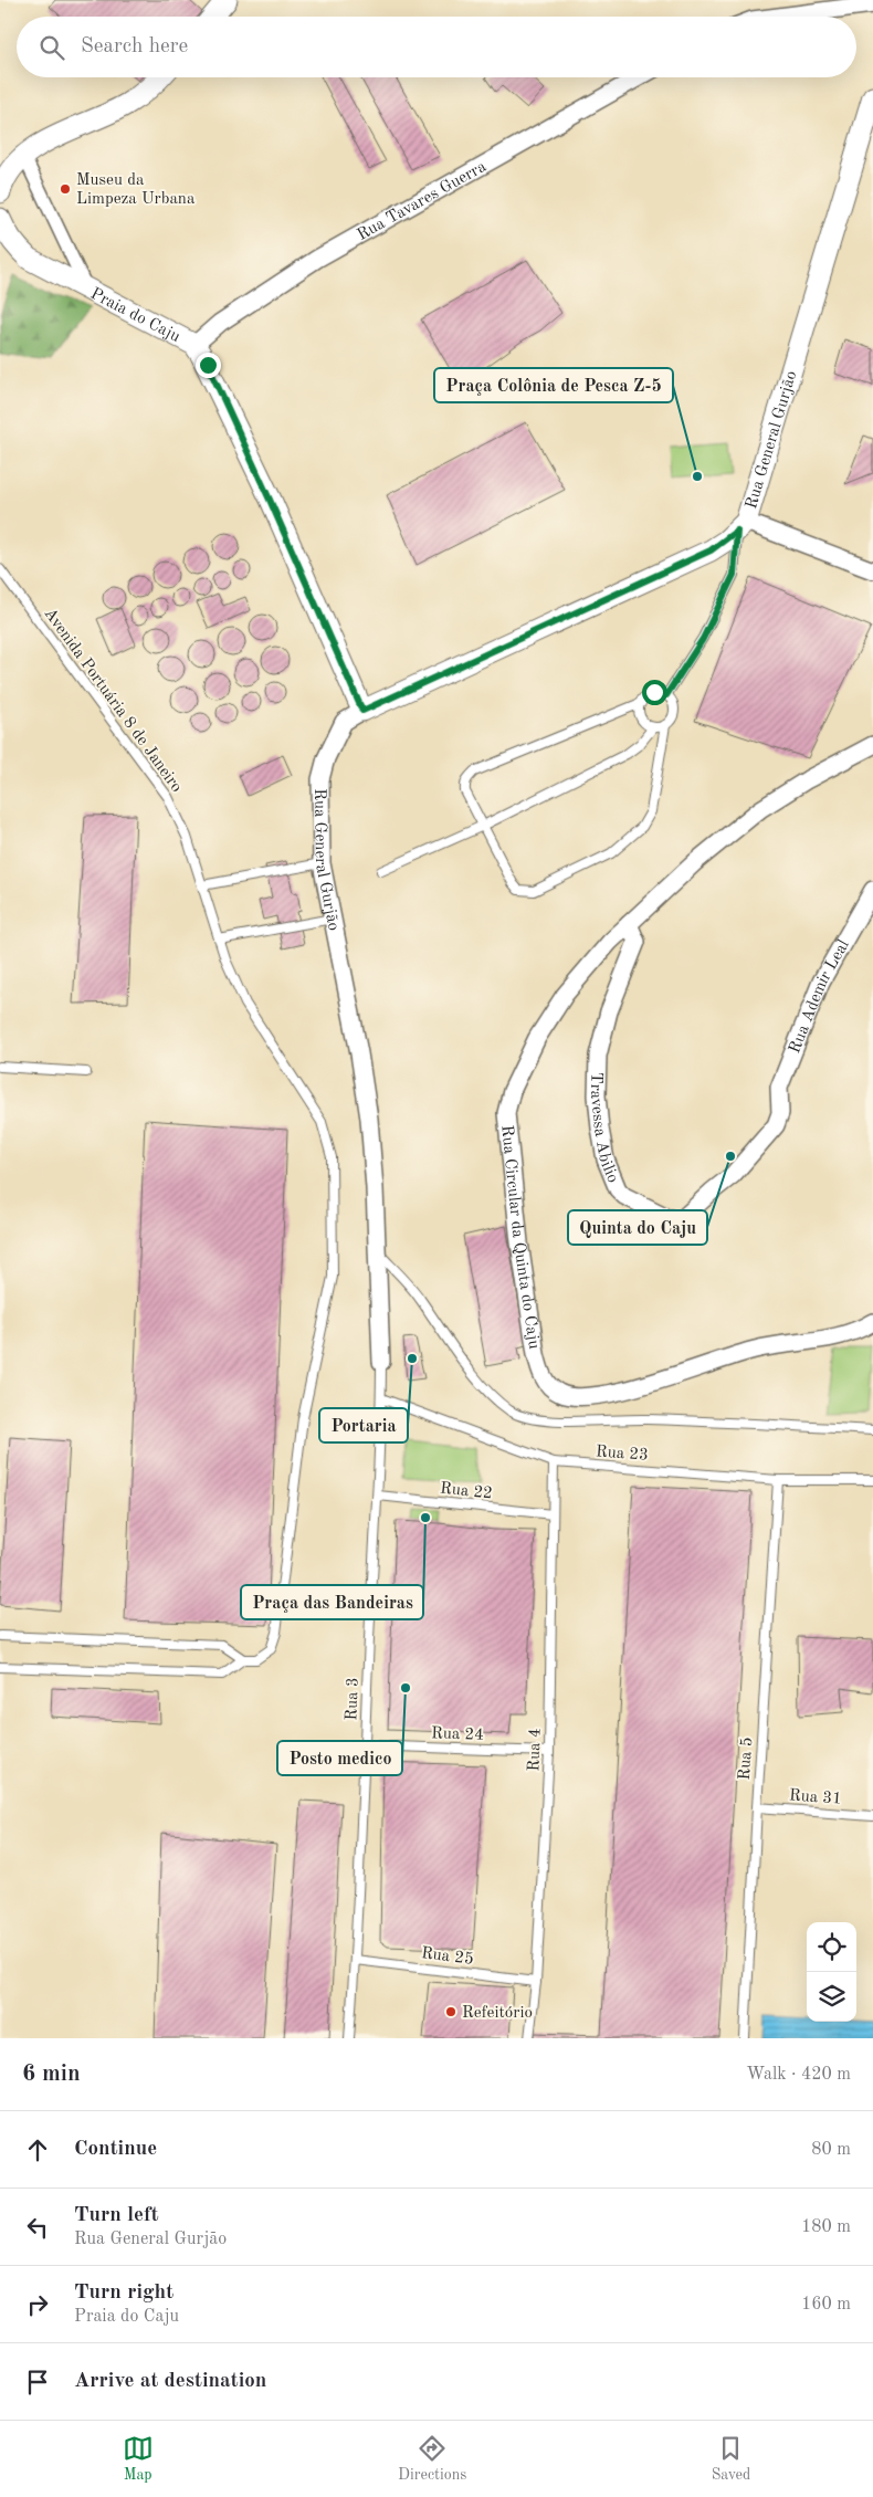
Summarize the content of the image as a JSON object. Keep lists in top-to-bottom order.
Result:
{
  "streets": {
    "street": [
      "Rua Tavares Guerra",
      "Praia do Caju",
      "Rua General Gurjão",
      "Rua Ademir Leal",
      "Travessa Abilio",
      "Rua Circular da Quinta do Caju"
    ],
    "lane": [
      "Avenida Portuária 8 de Janeiro",
      "Rua 23",
      "Rua 22",
      "Rua 3",
      "Rua 24",
      "Rua 4",
      "Rua 5",
      "Rua 31",
      "Rua 25"
    ]
  },
  "crossings": [
    ["Rua Tavares Guerra", "Praia do Caju"],
    ["Praia do Caju", "Rua General Gurjão"],
    ["Rua General Gurjão", "Rua 3"],
    ["Rua Ademir Leal", "Travessa Abilio"],
    ["Travessa Abilio", "Rua Circular da Quinta do Caju"],
    ["Rua 23", "Rua 3"],
    ["Rua 23", "Rua 4"],
    ["Rua 23", "Rua 5"],
    ["Rua 22", "Rua 3"],
    ["Rua 22", "Rua 4"],
    ["Rua 3", "Rua 24"],
    ["Rua 3", "Rua 25"],
    ["Rua 24", "Rua 4"],
    ["Rua 4", "Rua 25"],
    ["Rua 5", "Rua 31"]
  ],
  "places": [
    "Museu da Limpeza Urbana",
    "Praça Colônia de Pesca Z-5",
    "Quinta do Caju",
    "Portaria",
    "Praça das Bandeiras",
    "Posto medico",
    "Refeitório"
  ],
  "page": {
    "search": "Search here",
    "heading": ["6 min", "Walk · 420 m"],
    "list": [
      ["Continue", "80 m"],
      ["Turn left", "Rua General Gurjão", "180 m"],
      ["Turn right", "Praia do Caju", "160 m"],
      "Arrive at destination"
    ],
    "nav": ["Map", "Directions", "Saved"]
  }
}
